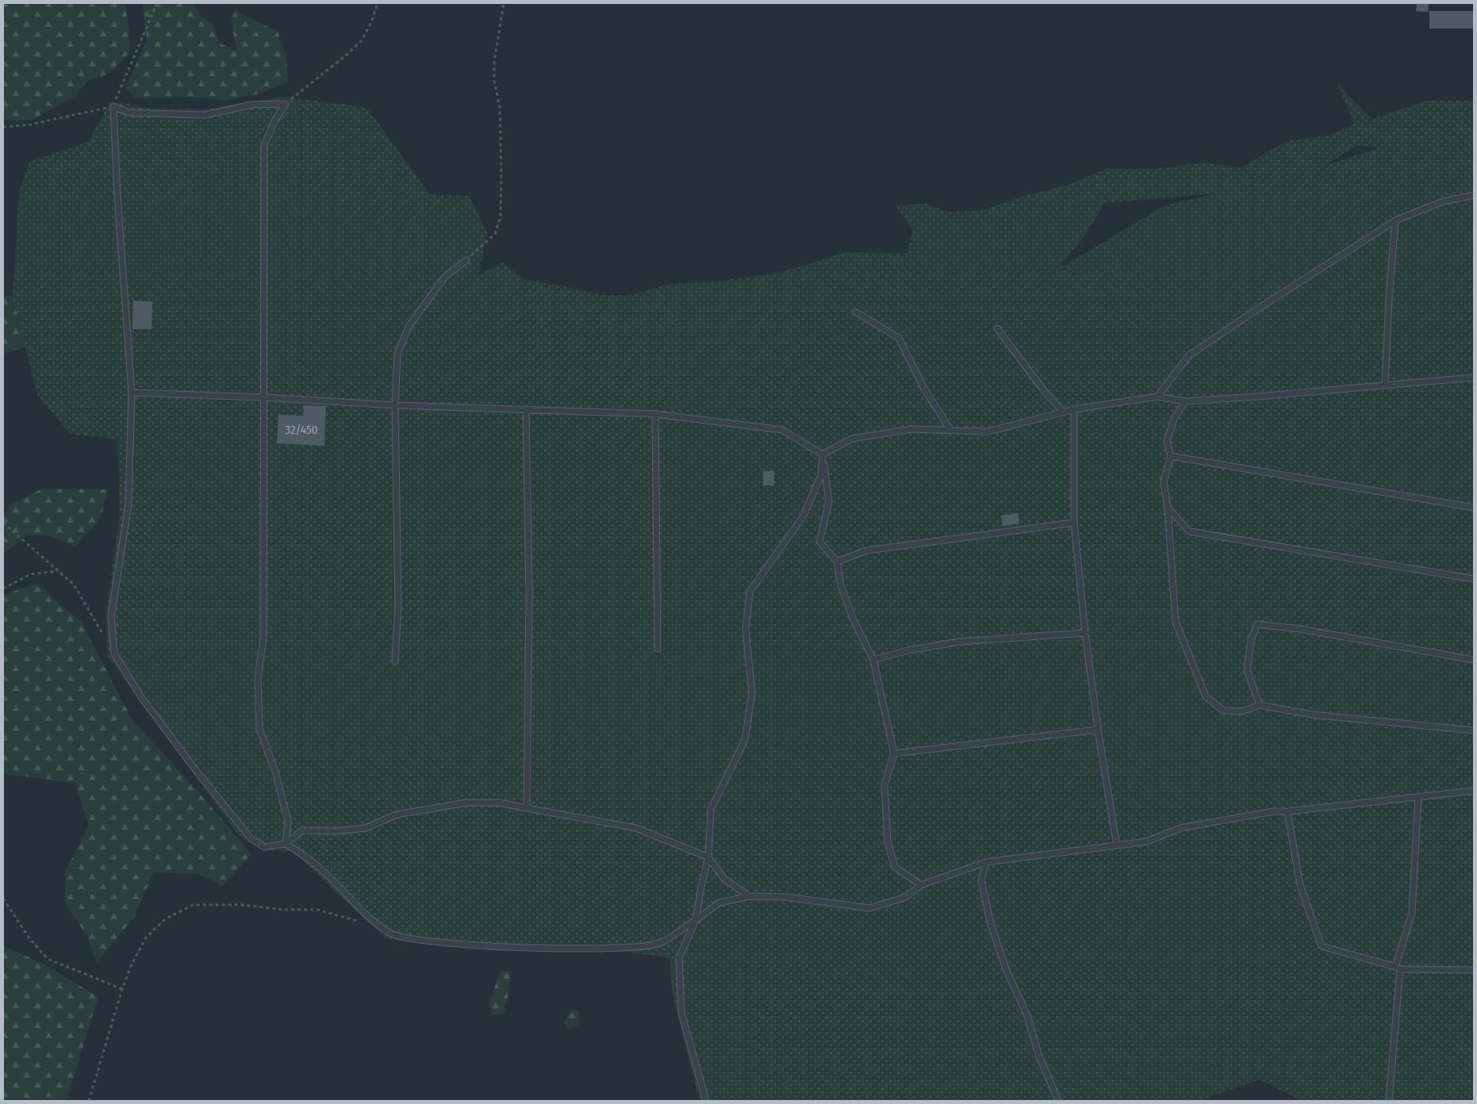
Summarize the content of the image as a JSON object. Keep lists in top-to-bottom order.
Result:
{
  "house_numbers": ["32/450"]
}
